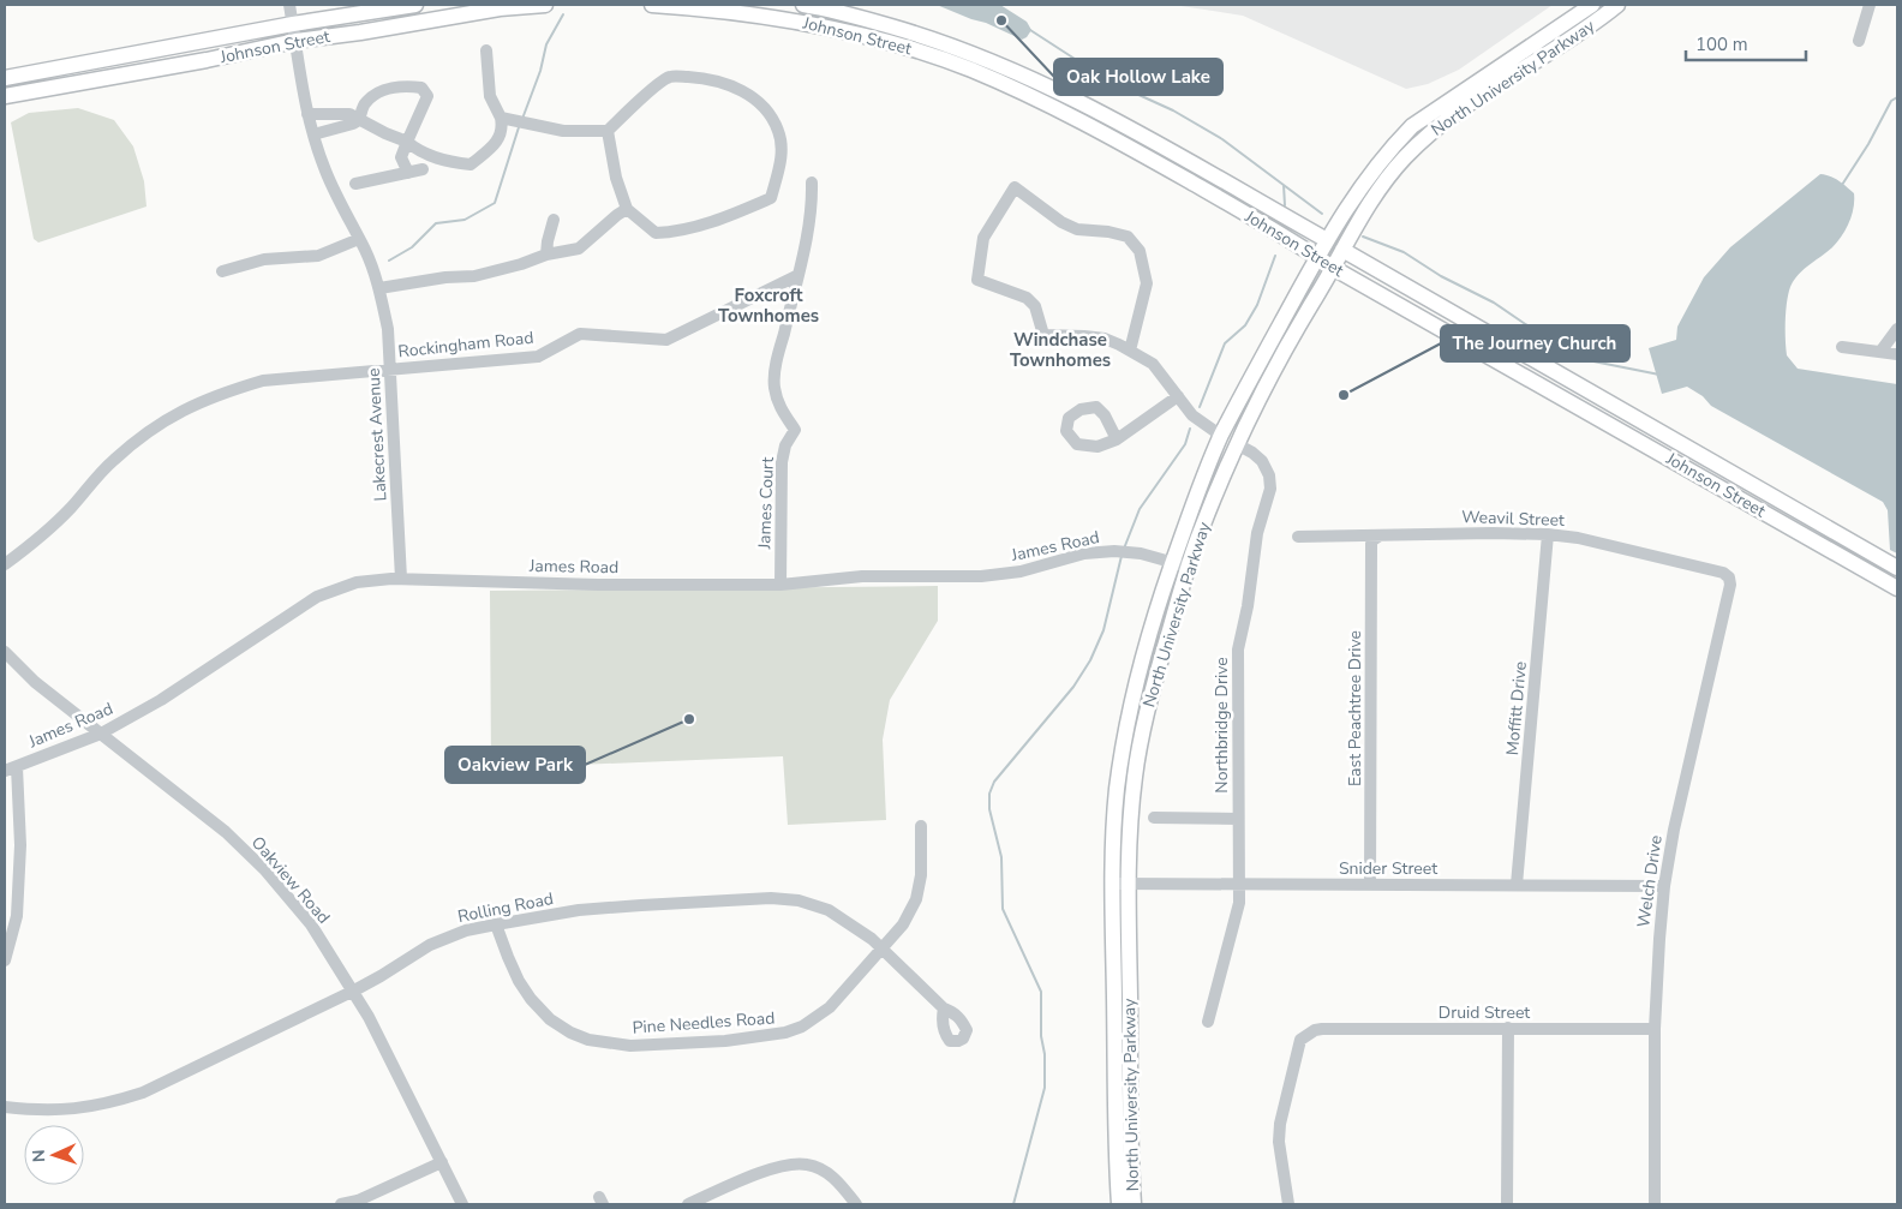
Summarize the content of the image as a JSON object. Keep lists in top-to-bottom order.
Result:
{
  "streets": {
    "main road": ["Johnson Street", "North University Parkway"],
    "street": [
      "Rockingham Road",
      "Lakecrest Avenue",
      "James Court",
      "Weavil Street",
      "James Road",
      "East Peachtree Drive",
      "Moffitt Drive",
      "Northbridge Drive",
      "Snider Street",
      "Oakview Road",
      "Welch Drive",
      "Rolling Road",
      "Druid Street",
      "Pine Needles Road"
    ]
  },
  "crossings": [
    ["Johnson Street", "North University Parkway"],
    ["Johnson Street", "Lakecrest Avenue"],
    ["North University Parkway", "James Road"],
    ["North University Parkway", "Northbridge Drive"],
    ["North University Parkway", "Snider Street"],
    ["Rockingham Road", "Lakecrest Avenue"],
    ["Rockingham Road", "James Court"],
    ["Lakecrest Avenue", "James Road"],
    ["James Court", "James Road"],
    ["Weavil Street", "East Peachtree Drive"],
    ["Weavil Street", "Moffitt Drive"],
    ["Weavil Street", "Welch Drive"],
    ["James Road", "Oakview Road"],
    ["East Peachtree Drive", "Snider Street"],
    ["Moffitt Drive", "Snider Street"],
    ["Northbridge Drive", "Snider Street"],
    ["Snider Street", "Welch Drive"],
    ["Oakview Road", "Rolling Road"],
    ["Welch Drive", "Druid Street"],
    ["Rolling Road", "Pine Needles Road"]
  ],
  "districts": ["Foxcroft Townhomes", "Windchase Townhomes"],
  "places": ["Oak Hollow Lake", "The Journey Church", "Oakview Park"],
  "scale_bar": "100 m",
  "north": "left"
}
